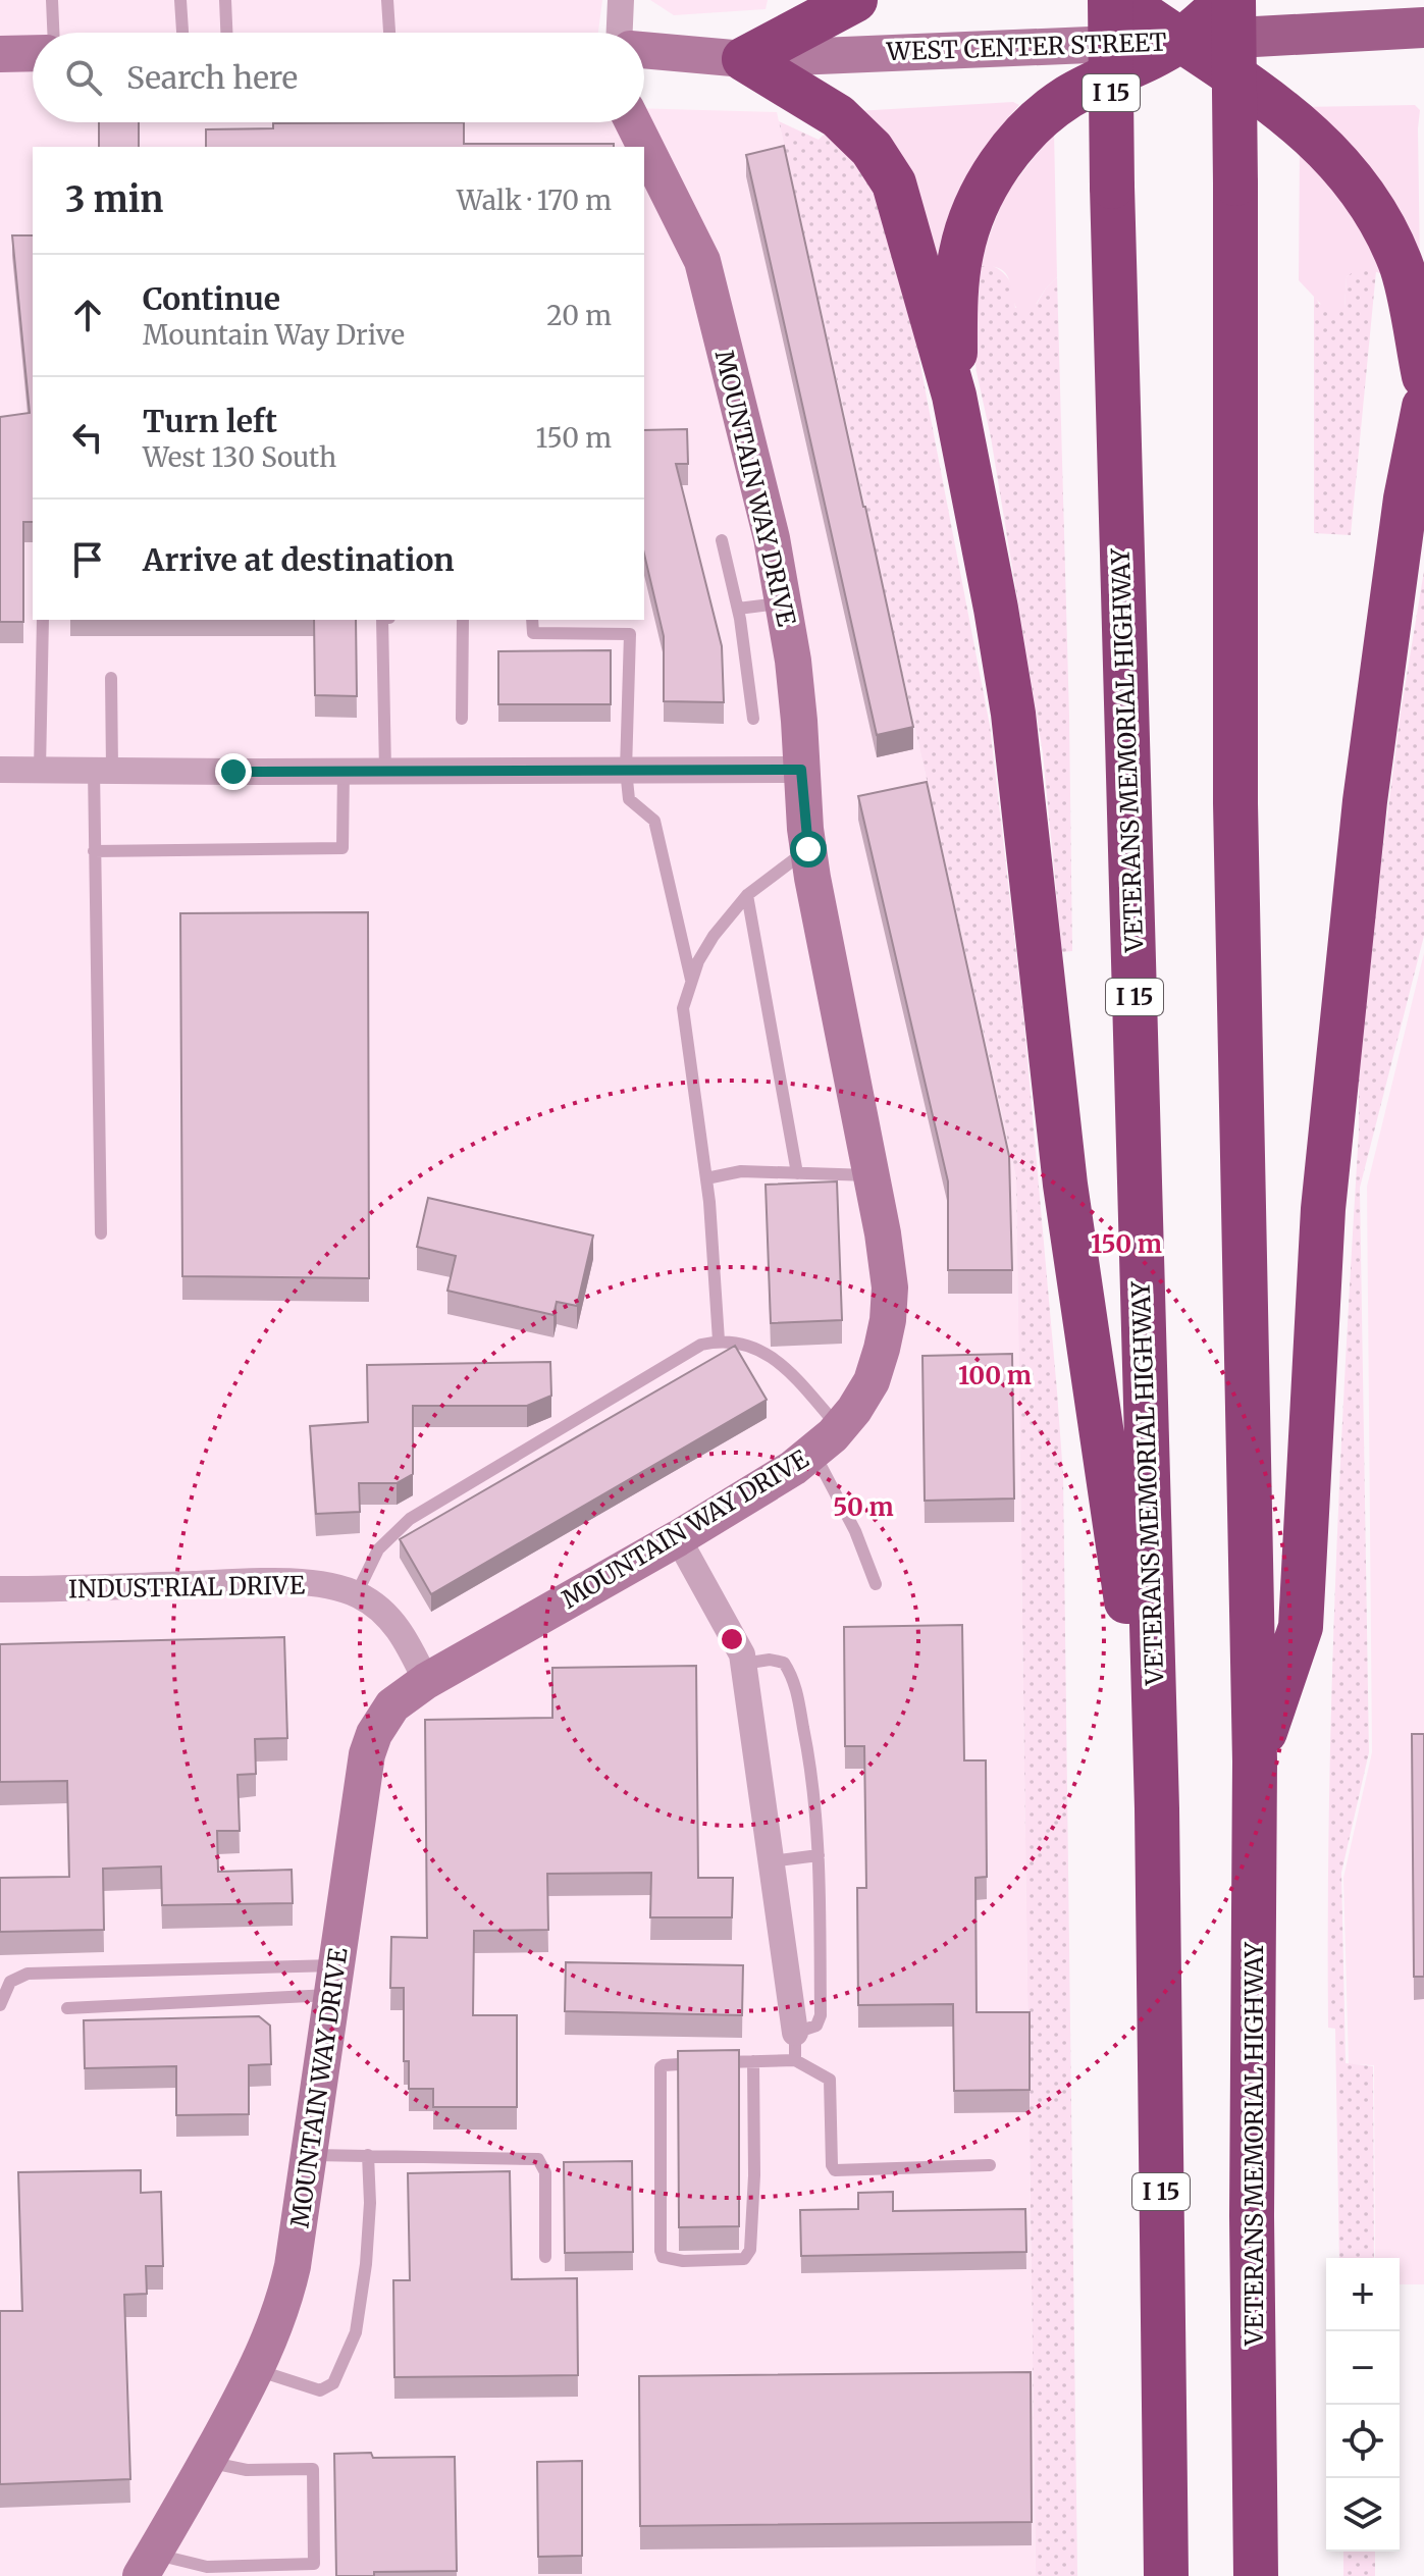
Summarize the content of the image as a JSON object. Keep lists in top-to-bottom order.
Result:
{
  "streets": {
    "highway": ["I 15", "VETERANS MEMORIAL HIGHWAY"],
    "main road": ["WEST CENTER STREET"],
    "street": ["MOUNTAIN WAY DRIVE", "INDUSTRIAL DRIVE"]
  },
  "crossings": [
    ["MOUNTAIN WAY DRIVE", "INDUSTRIAL DRIVE"]
  ],
  "page": {
    "search": "Search here",
    "heading": ["3 min", "Walk · 170 m"],
    "list": [
      ["Continue", "Mountain Way Drive", "20 m"],
      ["Turn left", "West 130 South", "150 m"],
      "Arrive at destination"
    ],
    "map_buttons": ["+", "−"]
  },
  "rings": ["150 m", "100 m", "50 m"]
}
